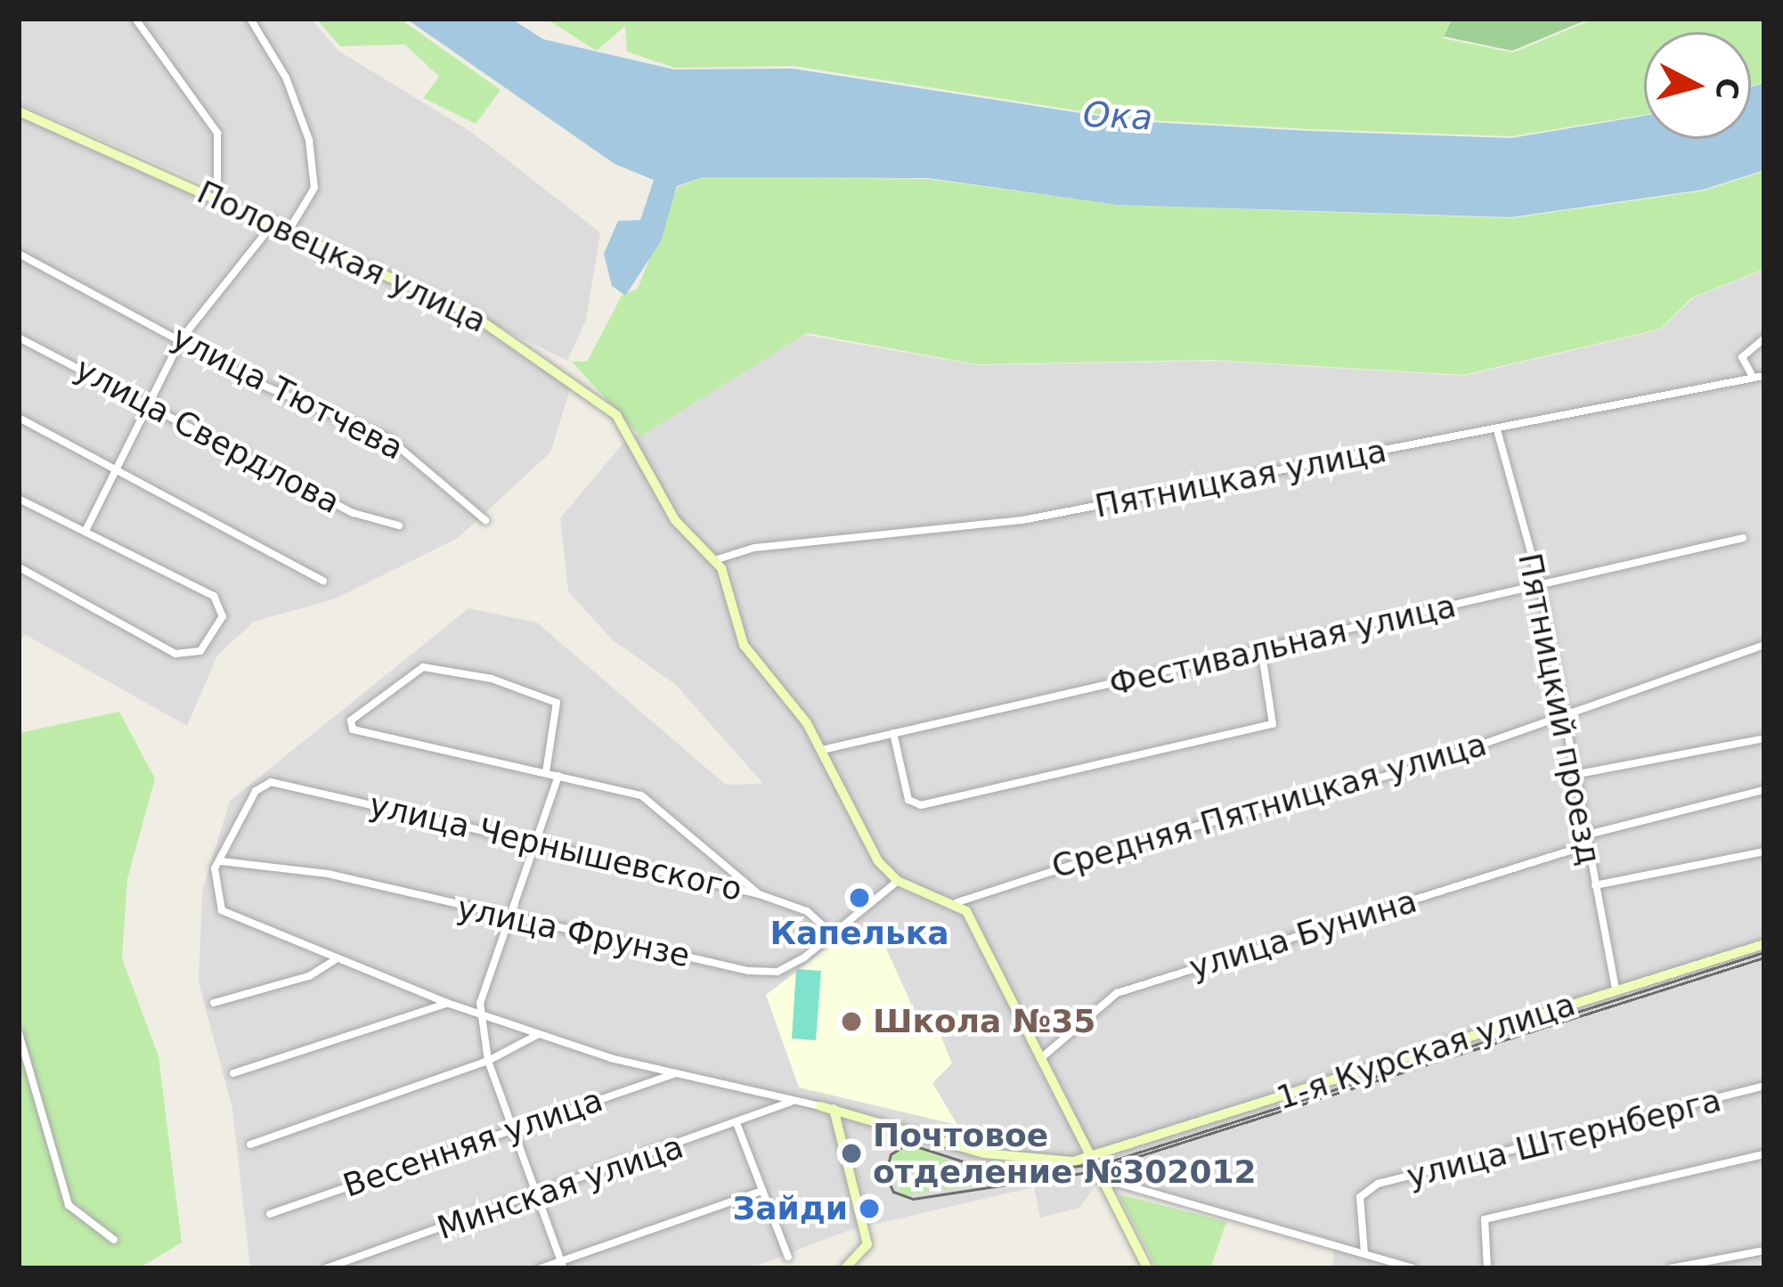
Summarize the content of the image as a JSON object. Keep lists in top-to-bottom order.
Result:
{
  "streets": {
    "street": [
      "Половецкая улица",
      "улица Тютчева",
      "улица Свердлова",
      "Пятницкая улица",
      "Фестивальная улица",
      "Пятницкий проезд",
      "Средняя Пятницкая улица",
      "улица Чернышевского",
      "улица Фрунзе",
      "улица Бунина",
      "1-я Курская улица",
      "улица Штернберга",
      "Весенняя улица",
      "Минская улица"
    ]
  },
  "crossings": [
    ["Половецкая улица", "Пятницкая улица"],
    ["Пятницкая улица", "Пятницкий проезд"],
    ["Фестивальная улица", "Пятницкий проезд"],
    ["Пятницкий проезд", "Средняя Пятницкая улица"],
    ["Пятницкий проезд", "улица Бунина"],
    ["Пятницкий проезд", "1-я Курская улица"],
    ["улица Чернышевского", "улица Фрунзе"]
  ],
  "water": ["Ока"],
  "places": [
    "Капелька",
    "Школа №35",
    "Почтовое отделение №302012",
    "Зайди"
  ],
  "north": "right"
}
